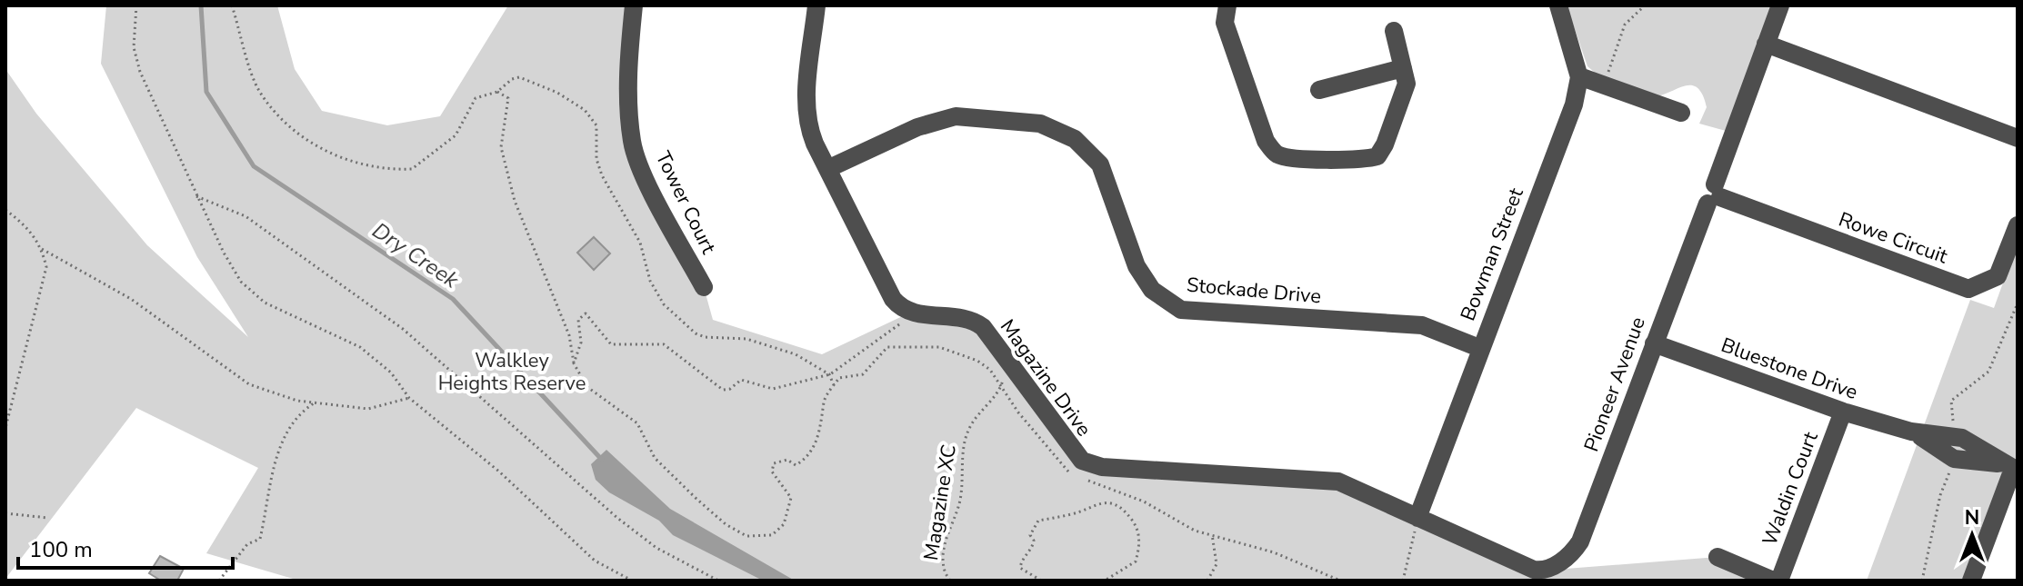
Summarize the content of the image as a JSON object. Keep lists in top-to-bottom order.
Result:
{
  "streets": {
    "street": [
      "Tower Court",
      "Rowe Circuit",
      "Bowman Street",
      "Stockade Drive",
      "Bluestone Drive",
      "Magazine Drive",
      "Pioneer Avenue",
      "Waldin Court"
    ],
    "path": ["Magazine XC"]
  },
  "crossings": [
    ["Rowe Circuit", "Pioneer Avenue"],
    ["Bowman Street", "Stockade Drive"],
    ["Bowman Street", "Magazine Drive"],
    ["Stockade Drive", "Magazine Drive"],
    ["Bluestone Drive", "Pioneer Avenue"],
    ["Bluestone Drive", "Waldin Court"],
    ["Magazine Drive", "Pioneer Avenue"]
  ],
  "water": ["Dry Creek"],
  "parks": ["Walkley Heights Reserve"],
  "scale_bar": "100 m",
  "north": "top"
}
